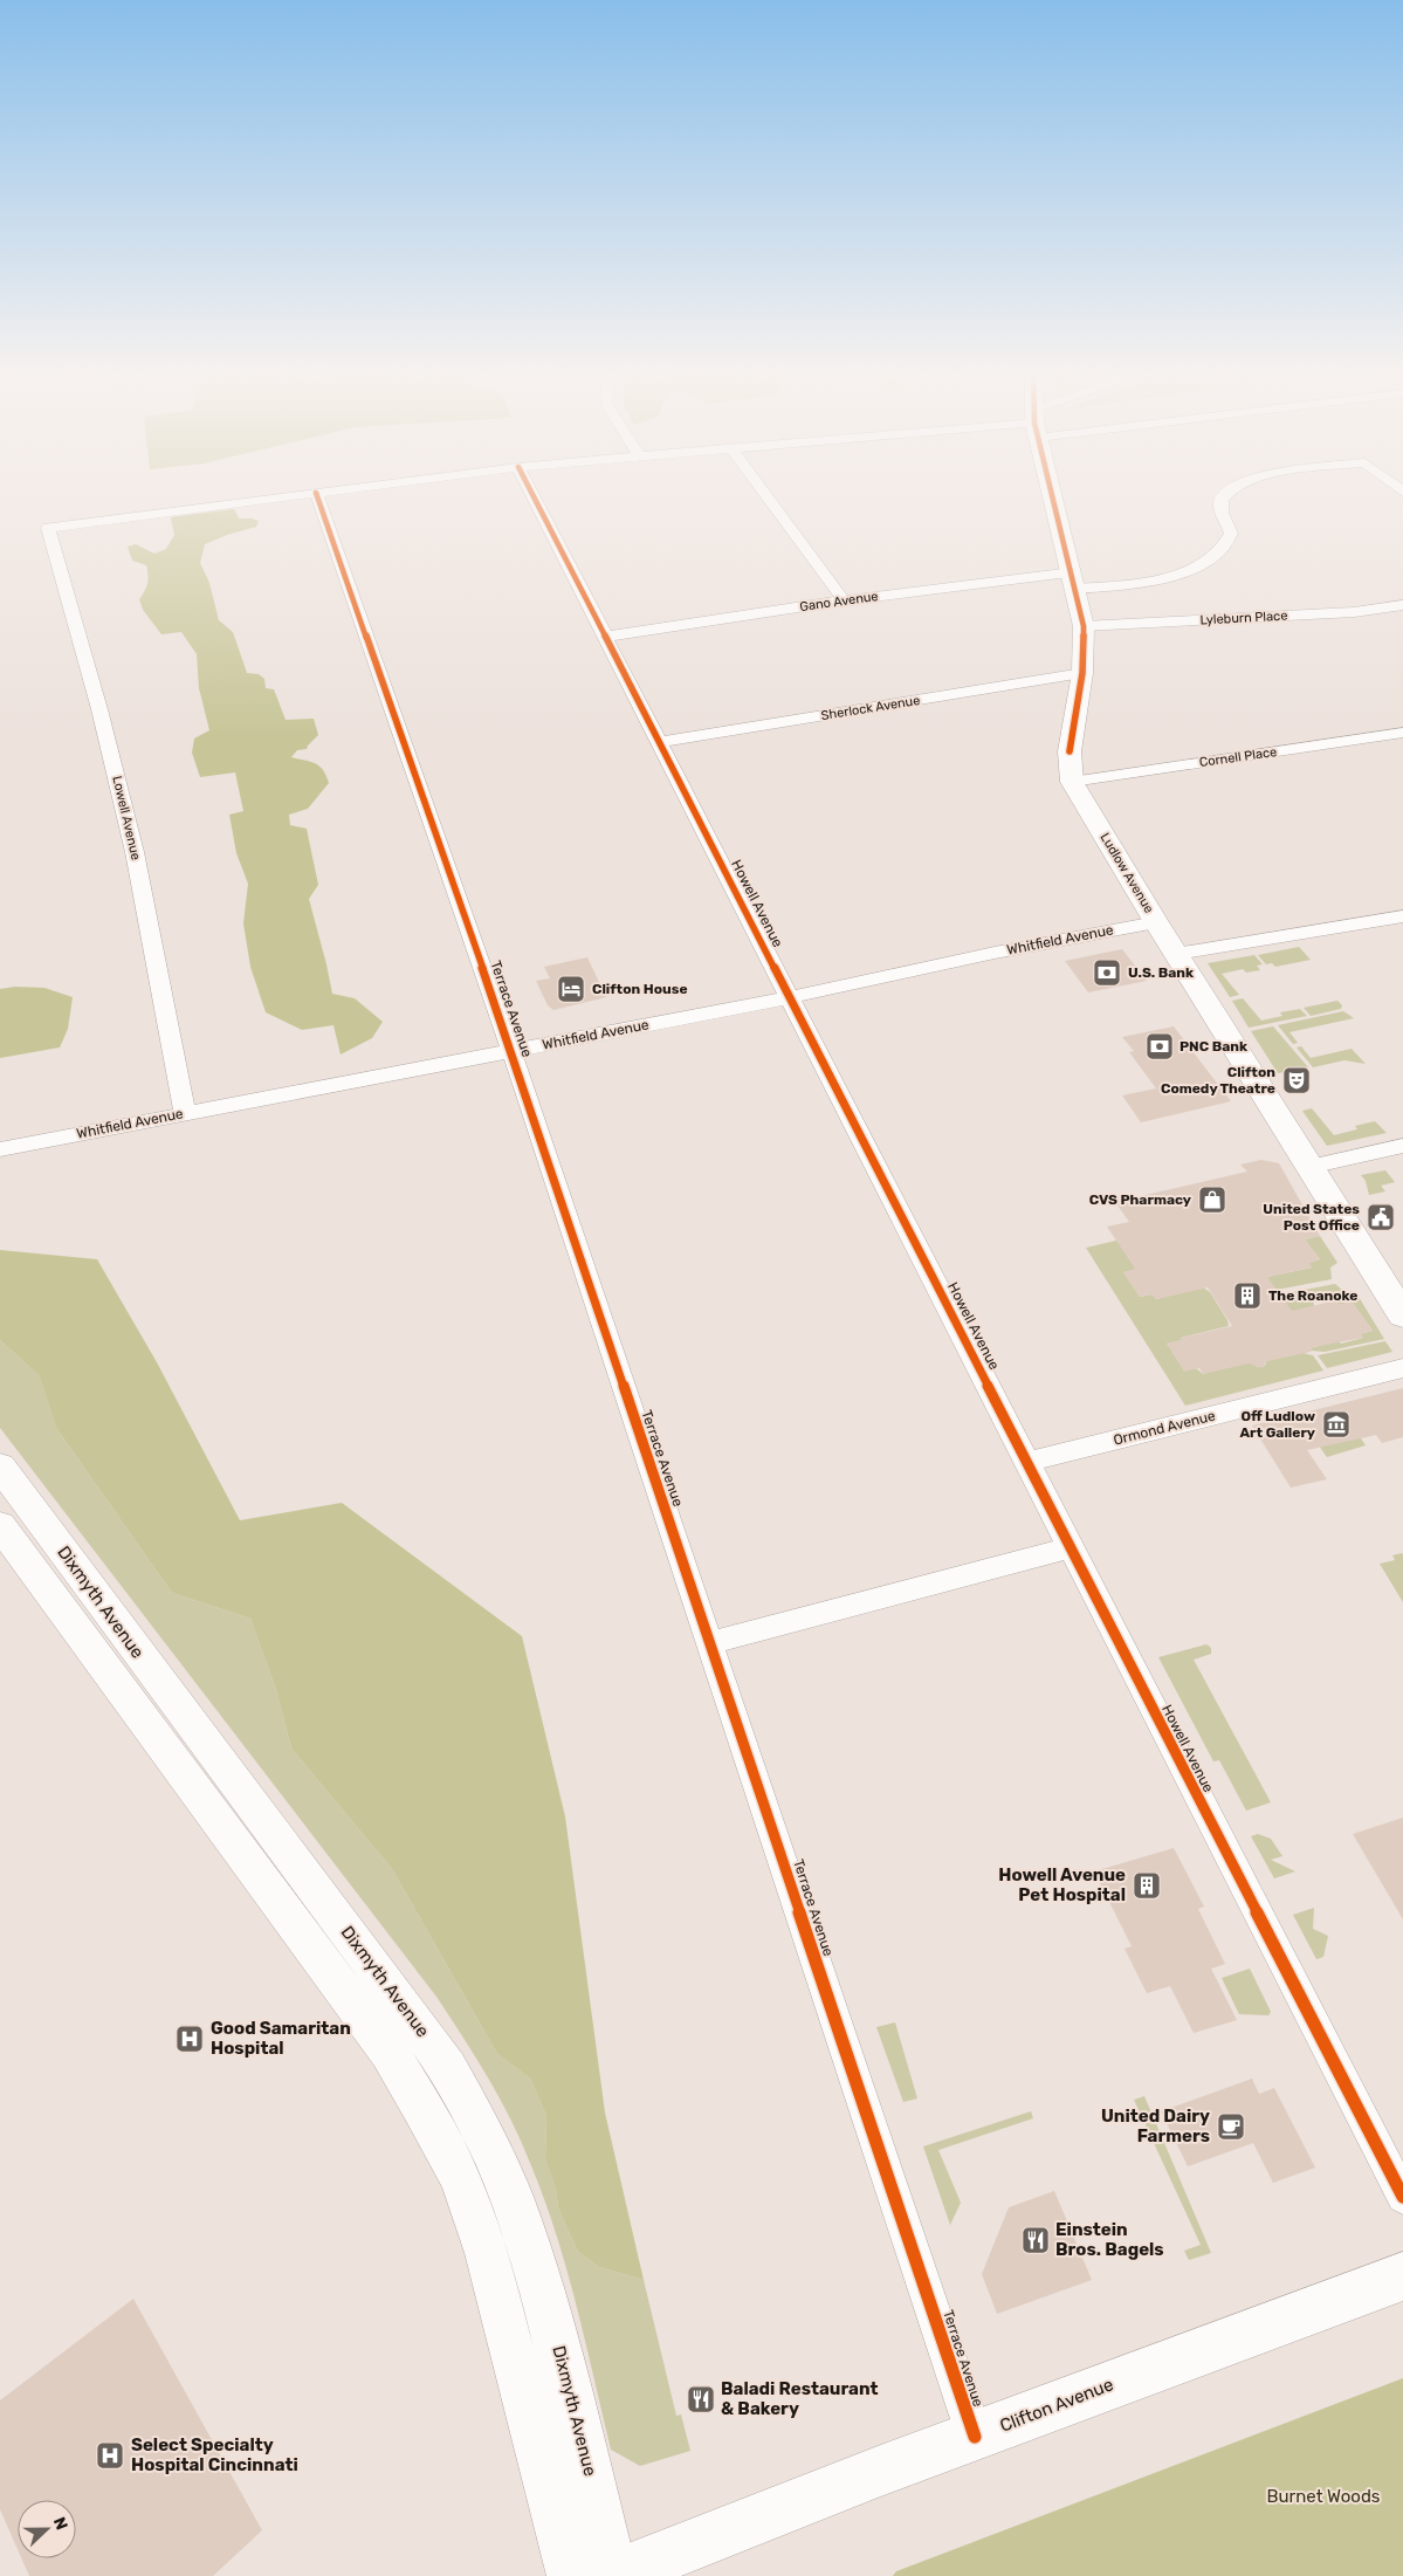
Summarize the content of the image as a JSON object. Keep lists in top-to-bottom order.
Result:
{
  "streets": {
    "main road": ["Ludlow Avenue", "Clifton Avenue"],
    "street": [
      "Gano Avenue",
      "Lyleburn Place",
      "Sherlock Avenue",
      "Cornell Place",
      "Lowell Avenue",
      "Howell Avenue",
      "Whitfield Avenue",
      "Terrace Avenue",
      "Ormond Avenue",
      "Dixmyth Avenue"
    ]
  },
  "crossings": [
    ["Gano Avenue", "Ludlow Avenue"],
    ["Gano Avenue", "Howell Avenue"],
    ["Lyleburn Place", "Ludlow Avenue"],
    ["Sherlock Avenue", "Ludlow Avenue"],
    ["Sherlock Avenue", "Howell Avenue"],
    ["Cornell Place", "Ludlow Avenue"],
    ["Lowell Avenue", "Whitfield Avenue"],
    ["Ludlow Avenue", "Whitfield Avenue"],
    ["Howell Avenue", "Whitfield Avenue"],
    ["Howell Avenue", "Ormond Avenue"],
    ["Whitfield Avenue", "Terrace Avenue"],
    ["Terrace Avenue", "Clifton Avenue"],
    ["Dixmyth Avenue", "Clifton Avenue"]
  ],
  "parks": ["Burnet Woods"],
  "places": {
    "bank": ["U.S. Bank", "PNC Bank"],
    "hotel": ["Clifton House"],
    "theatre": ["Clifton Comedy Theatre"],
    "shop": ["CVS Pharmacy"],
    "public building": ["United States Post Office"],
    "building": ["The Roanoke", "Howell Avenue Pet Hospital"],
    "museum": ["Off Ludlow Art Gallery"],
    "hospital": ["Good Samaritan Hospital", "Select Specialty Hospital Cincinnati"],
    "cafe": ["United Dairy Farmers"],
    "restaurant": ["Einstein Bros. Bagels", "Baladi Restaurant & Bakery"]
  },
  "north": "right"
}
